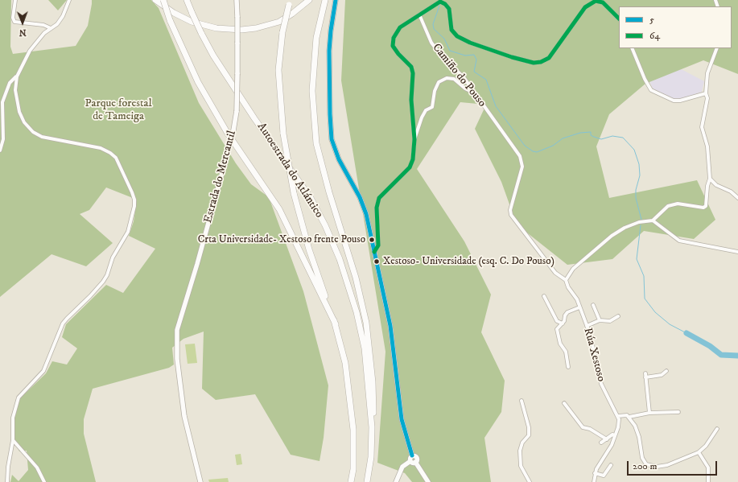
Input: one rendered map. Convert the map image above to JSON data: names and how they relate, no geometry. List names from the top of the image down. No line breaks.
{"streets":{"highway":["Autoestrada do Atlántico"],"street":["Camiño do Pouso","Estrada do Mercantil","Rúa Xestoso"]},"crossings":[["Camiño do Pouso","Rúa Xestoso"]],"parks":["Parque forestal de Tameiga"],"places":["Crta Universidade- Xestoso frente Pouso","Xestoso- Universidade (esq. C. Do Pouso)"],"lines":["transit line 5","transit line 64"],"legend":["5","64"],"scale_bar":"200 m","north":"bottom"}
